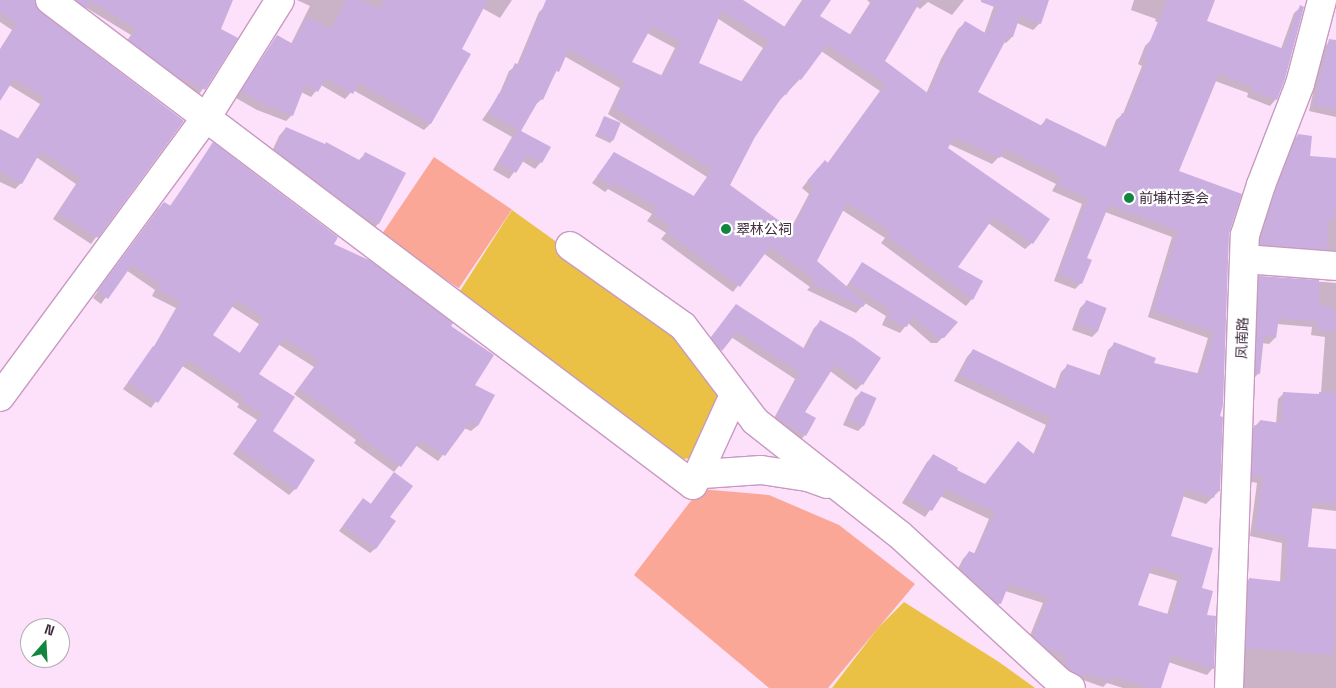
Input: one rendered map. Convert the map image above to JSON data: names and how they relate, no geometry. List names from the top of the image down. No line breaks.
{"streets":{"street":["凤南路"]},"places":["前埔村委会","翠林公祠"],"north":"top"}
